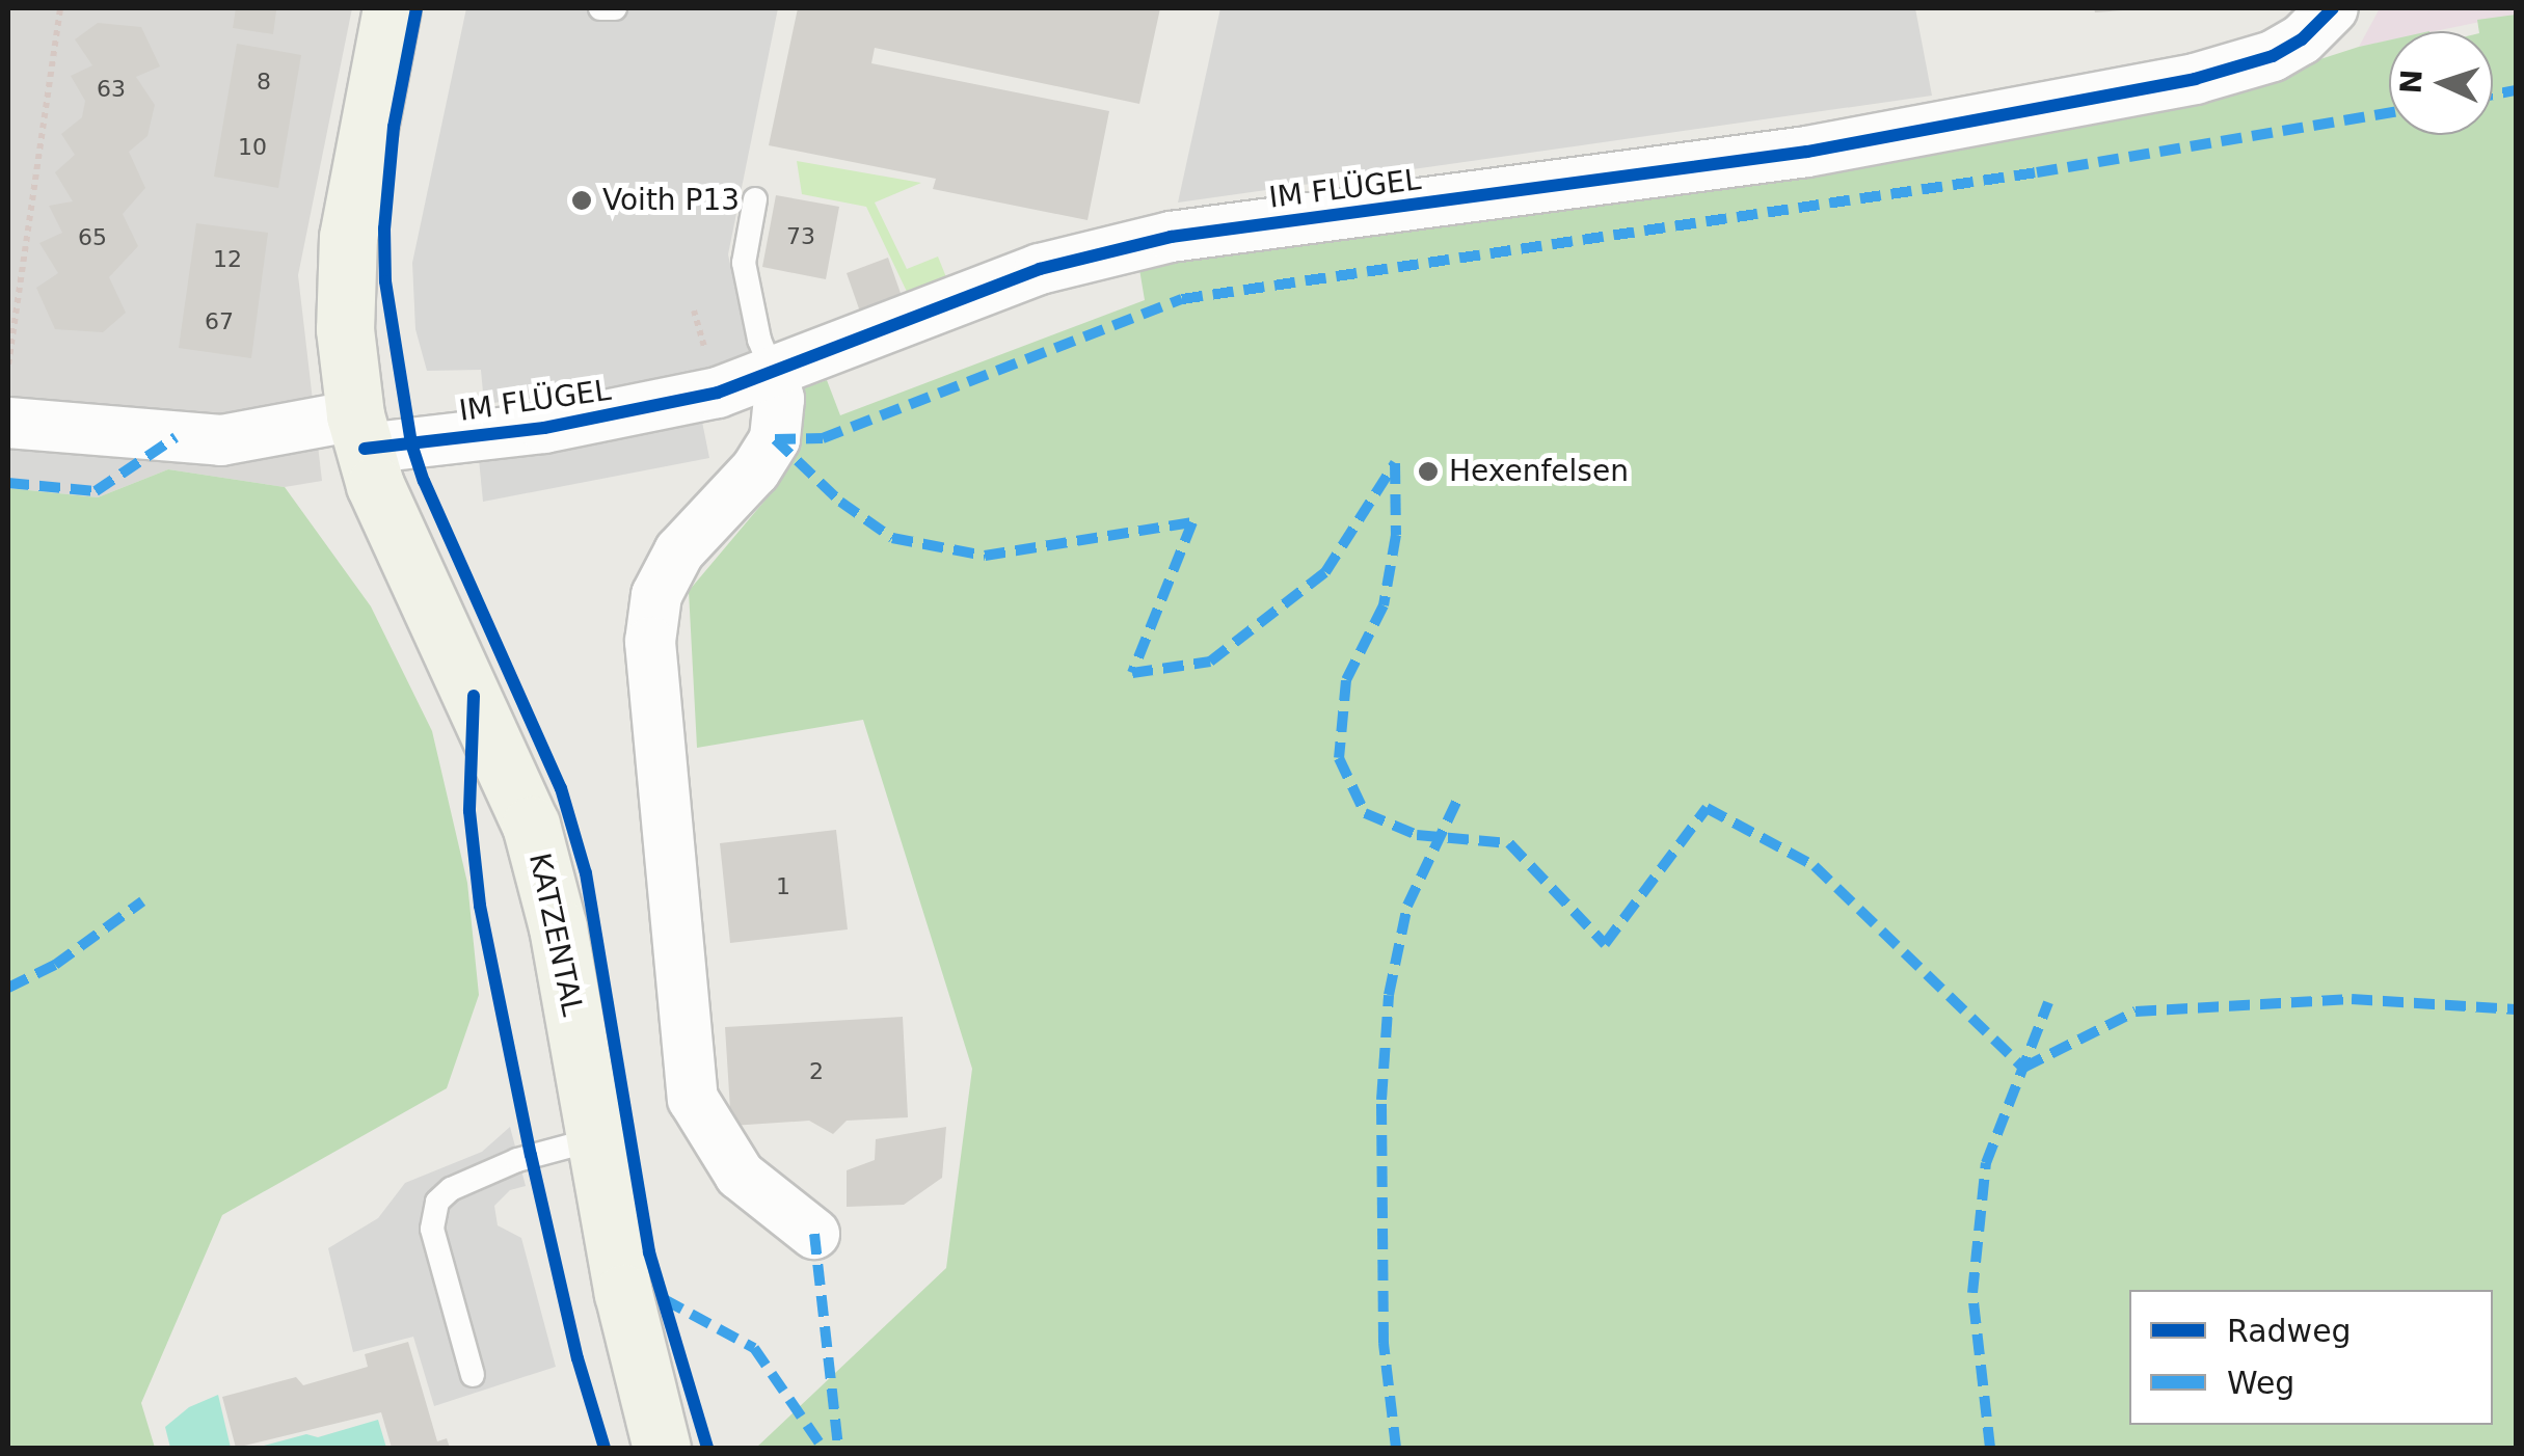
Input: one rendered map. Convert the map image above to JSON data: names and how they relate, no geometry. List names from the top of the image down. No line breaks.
{"streets":{"street":["IM FLÜGEL","KATZENTAL"]},"crossings":[["IM FLÜGEL","KATZENTAL"]],"places":["Voith P13","Hexenfelsen"],"house_numbers":["8","63","10","73","65","12","67","1","2"],"legend":["Radweg","Weg"],"north":"left"}
